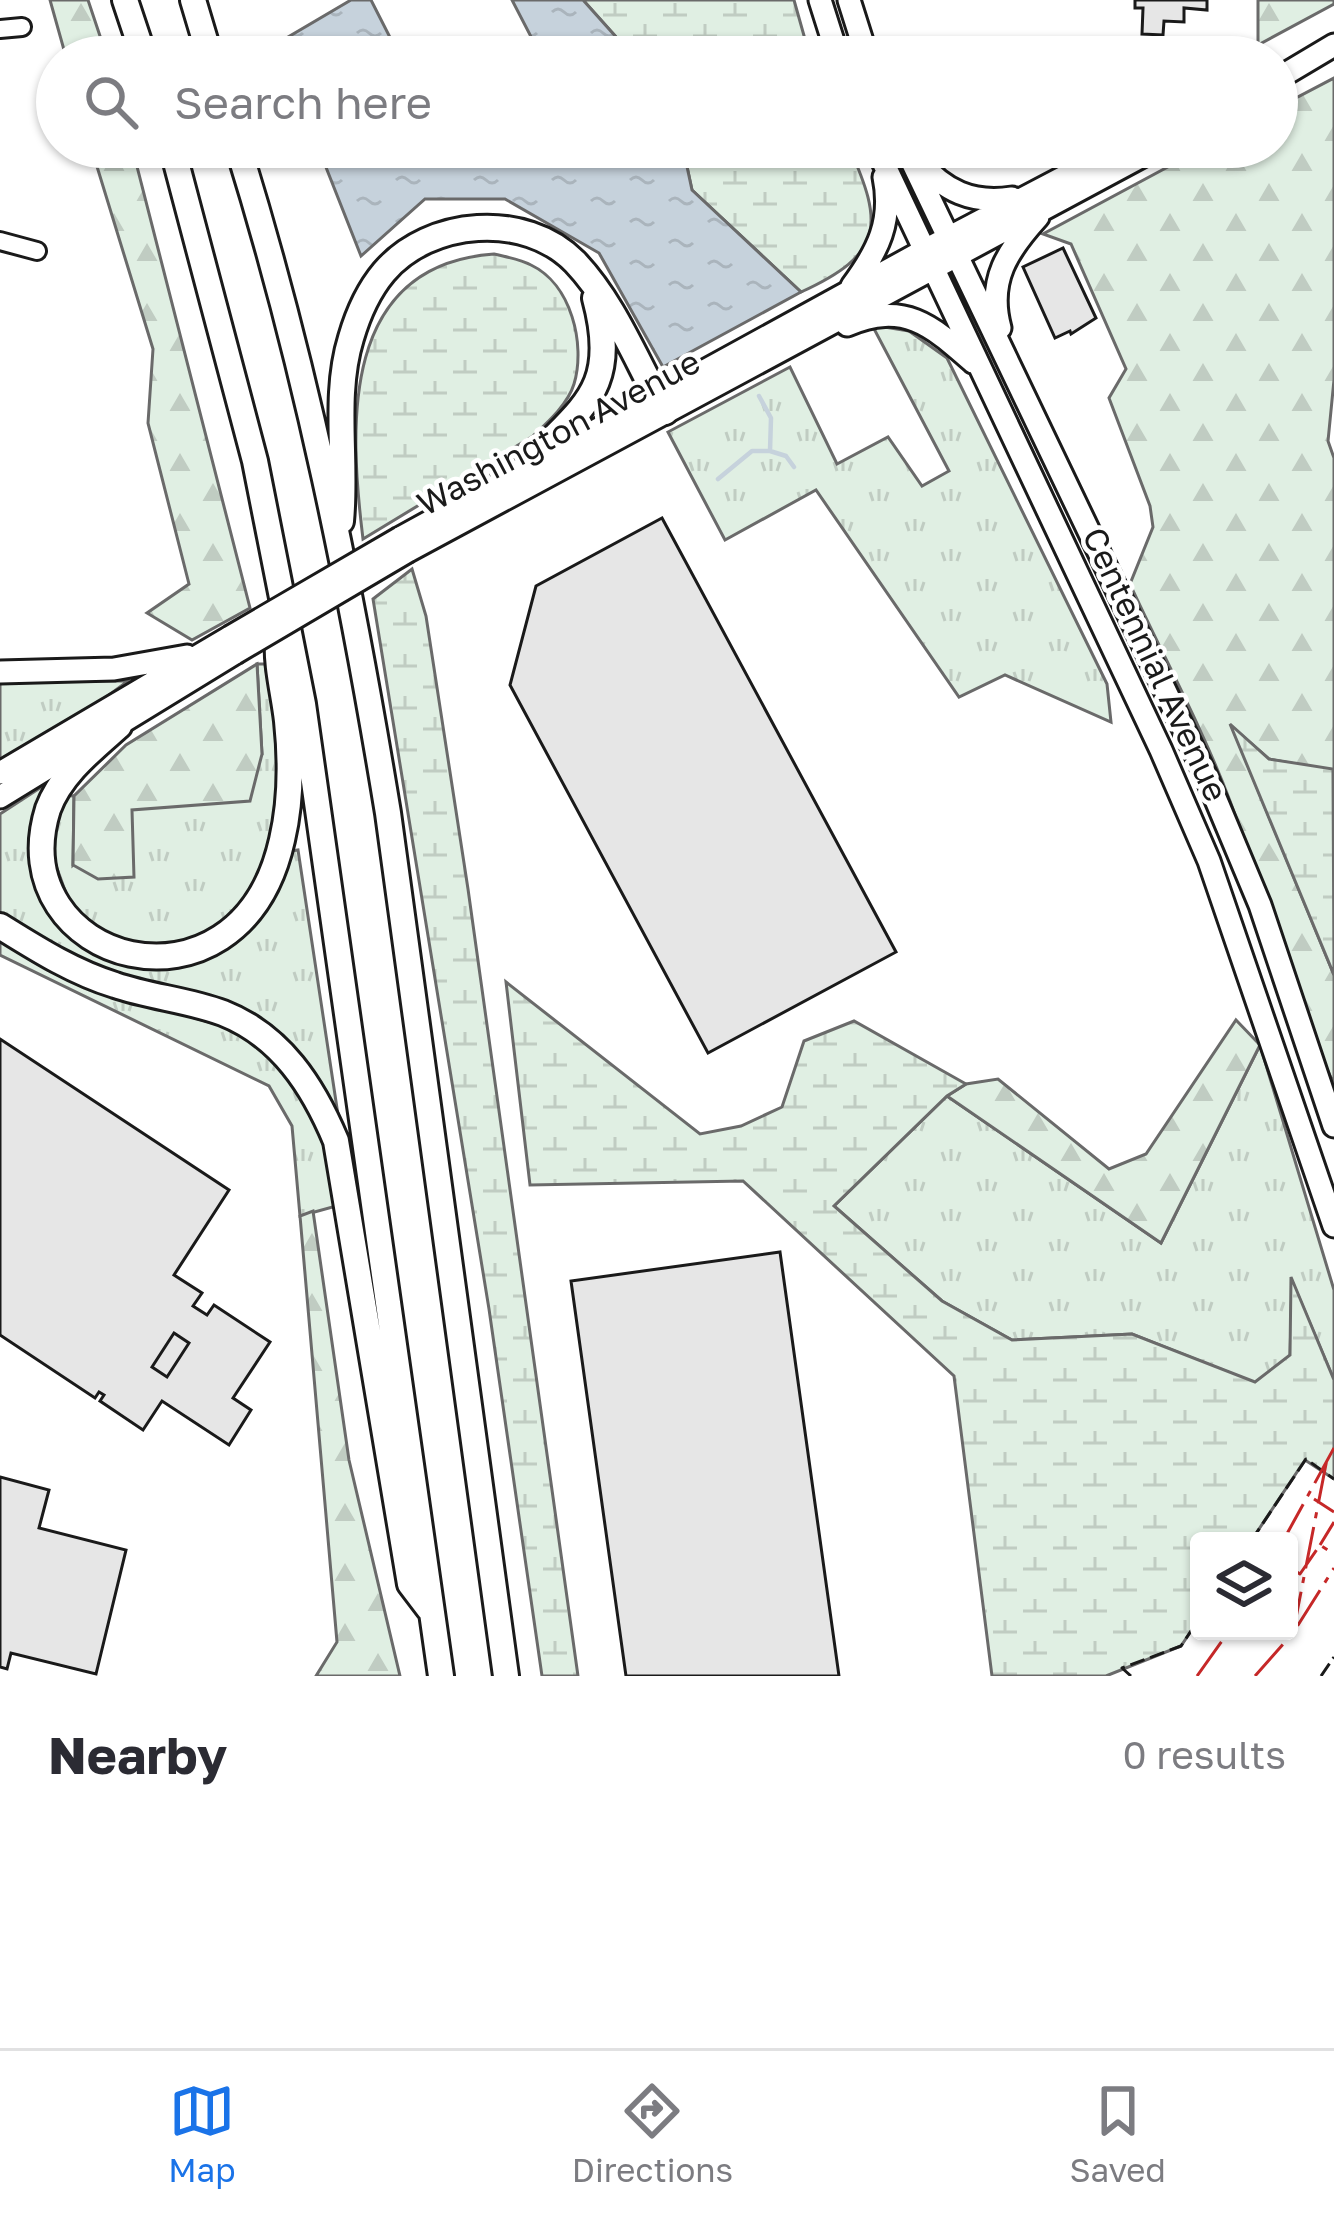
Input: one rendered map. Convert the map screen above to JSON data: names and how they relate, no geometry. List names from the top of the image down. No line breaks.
{"streets":{"main road":["Washington Avenue","Centennial Avenue"]},"crossings":[["Washington Avenue","Centennial Avenue"]],"page":{"search":"Search here","heading":["Nearby","0 results"],"nav":["Map","Directions","Saved"]}}
